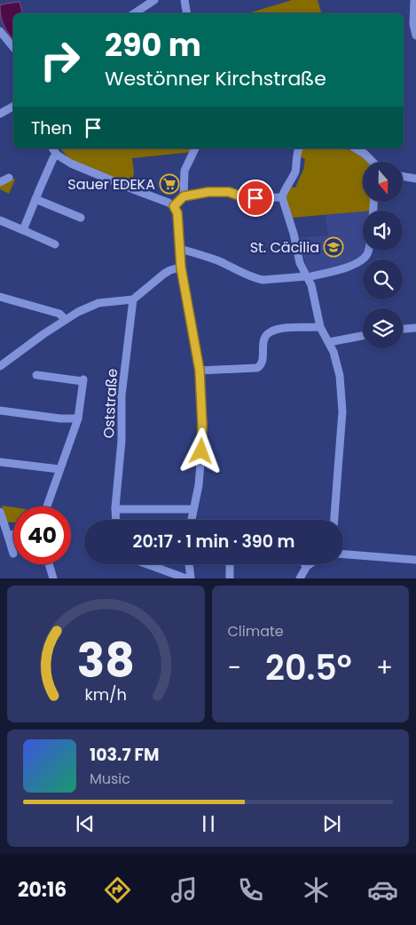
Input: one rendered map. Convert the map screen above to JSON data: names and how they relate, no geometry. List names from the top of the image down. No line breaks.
{"streets":{"street":["Oststraße"]},"places":{"supermarket":["Sauer EDEKA"],"school or university":["St. Cäcilia"]},"north":"bottom","page":{"turn":["290 m","Westönner Kirchstraße"],"then":"Then","limit":"40","trip":"20:17 · 1 min · 390 m","tile":"Climate","heat":["−","20.5°","+"],"song":["103.7 FM","Music"],"tabs":"20:16","gauge":["38","km/h"]}}
